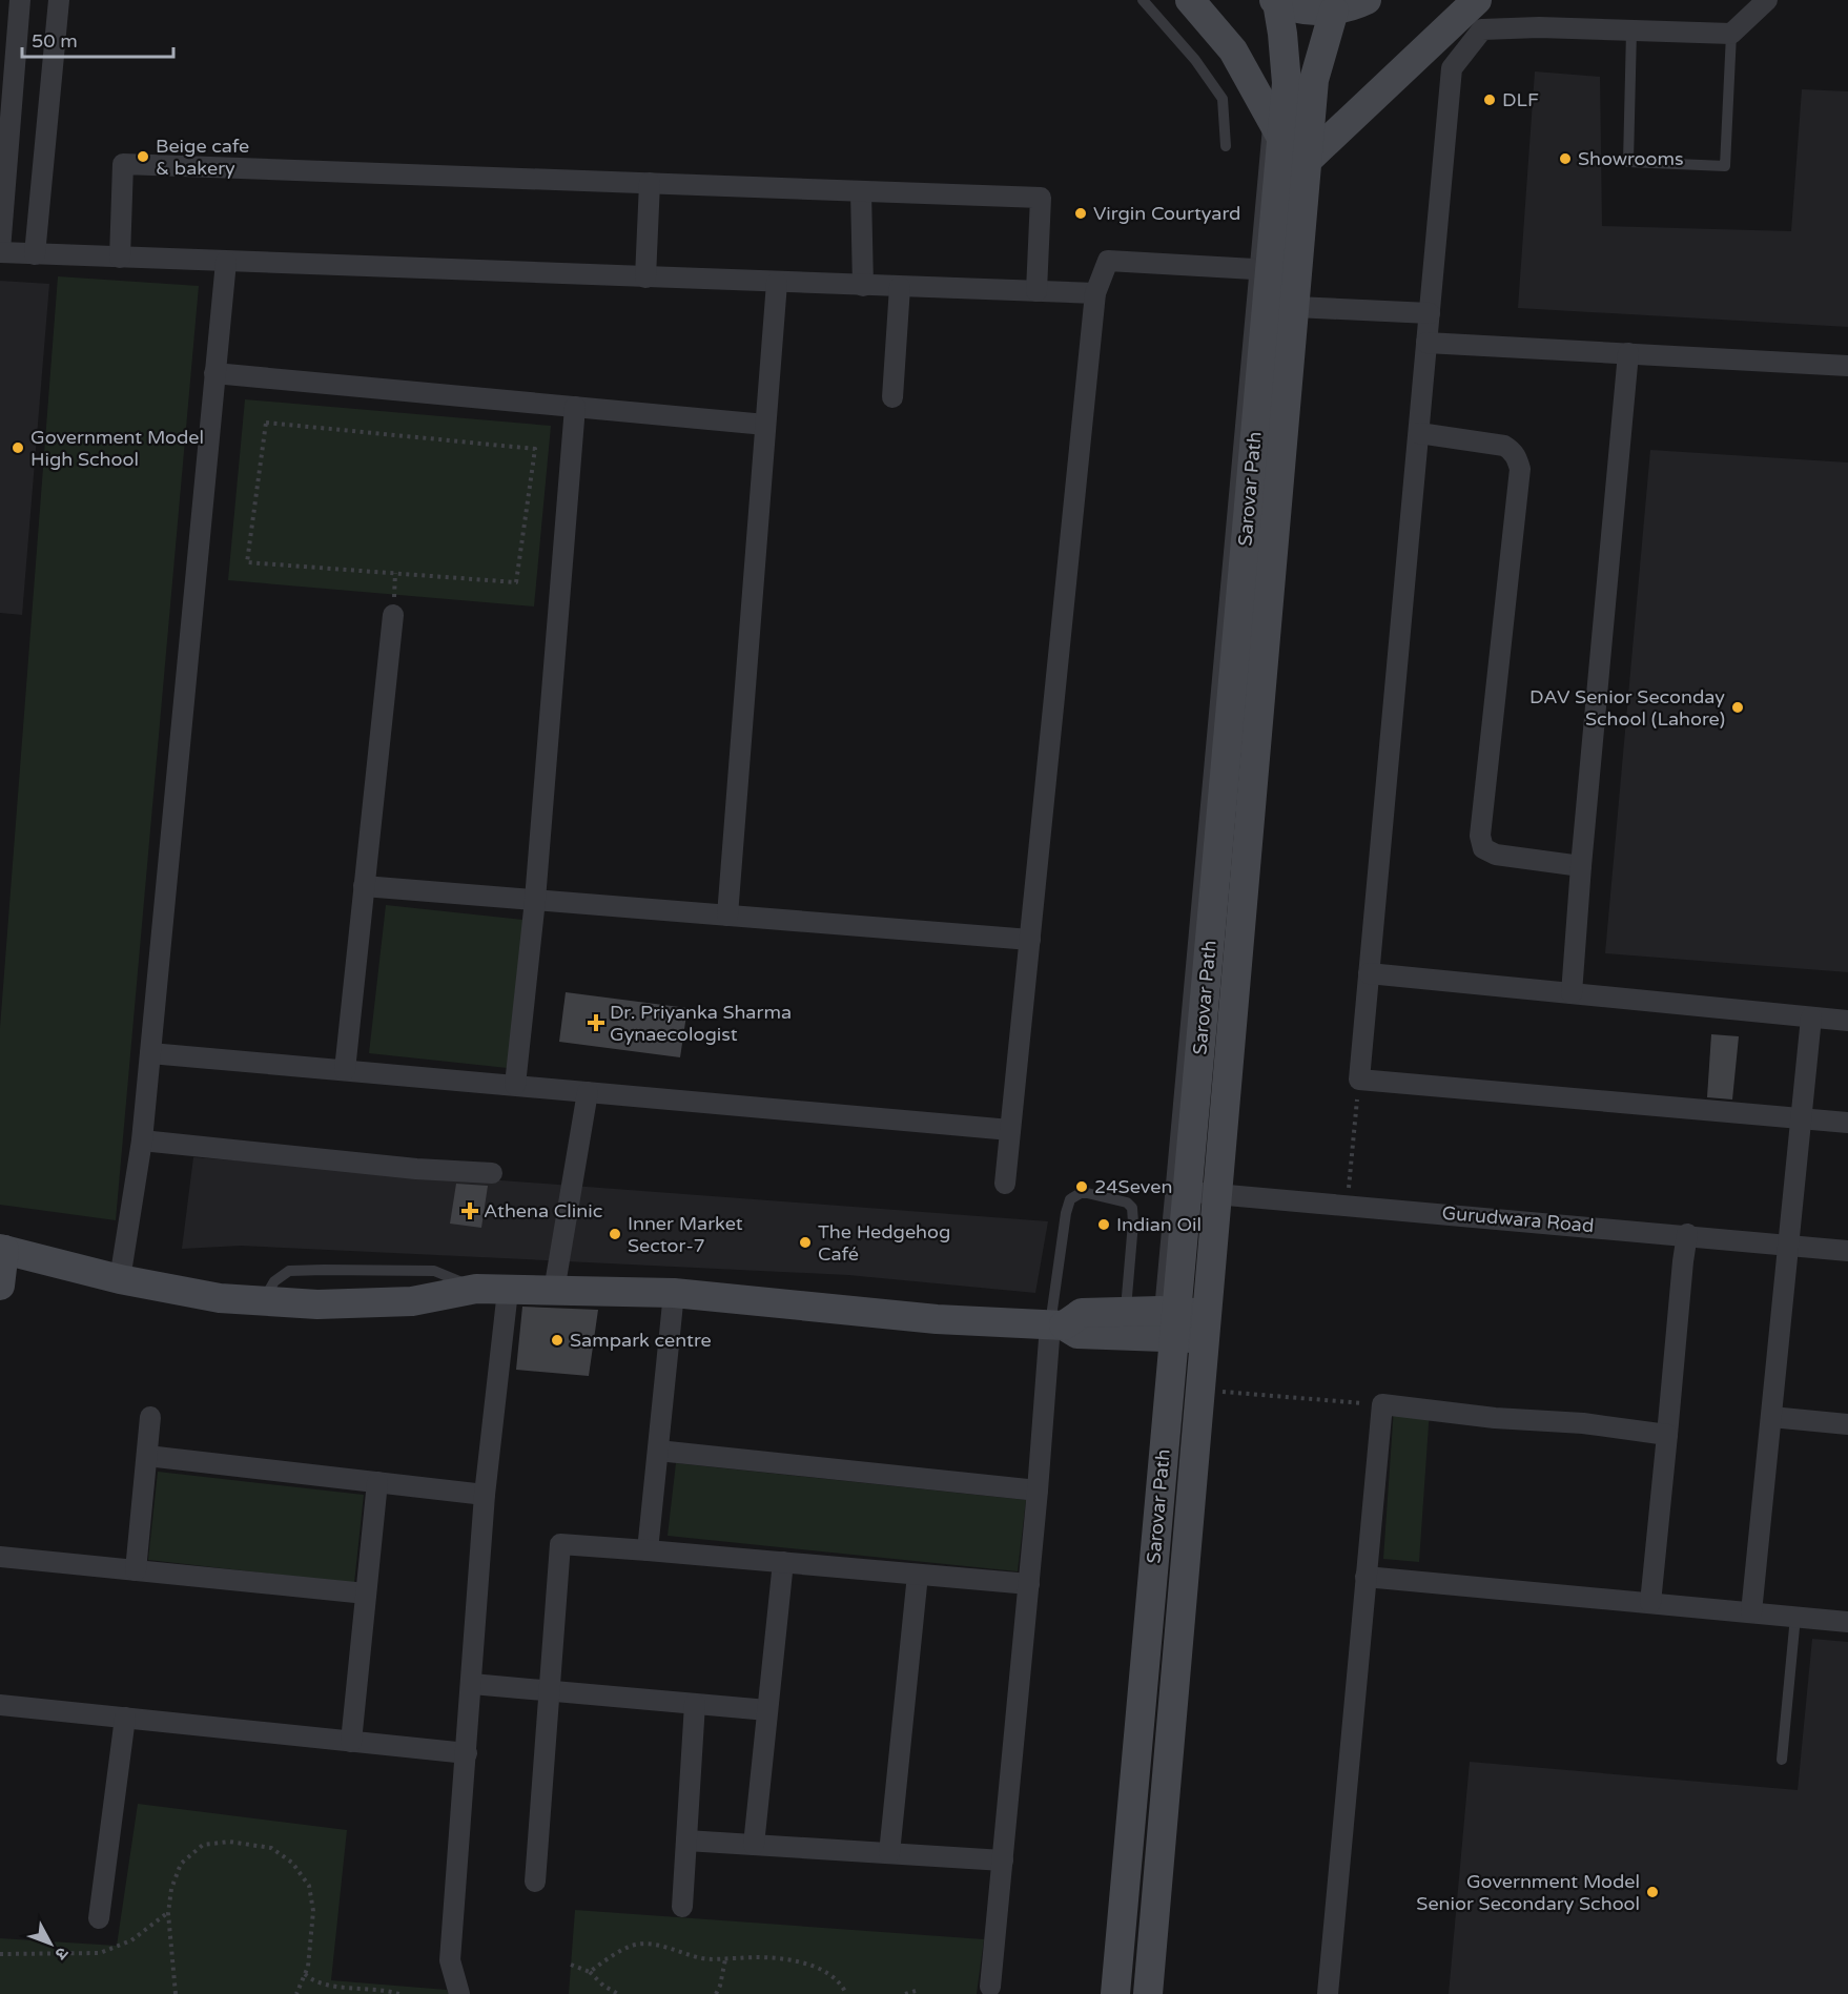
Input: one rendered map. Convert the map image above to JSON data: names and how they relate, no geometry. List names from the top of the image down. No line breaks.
{"streets":{"main road":["Sarovar Path"],"street":["Gurudwara Road"]},"crossings":[["Sarovar Path","Gurudwara Road"]],"places":{"other":["DLF","Beige cafe & bakery","Showrooms","Virgin Courtyard","Government Model High School","DAV Senior Seconday School (Lahore)","24Seven","Indian Oil","Inner Market Sector-7","The Hedgehog Café","Sampark centre","Government Model Senior Secondary School"],"health":["Dr. Priyanka Sharma Gynaecologist","Athena Clinic"]},"scale_bar":"50 m","north":"bottom right"}
